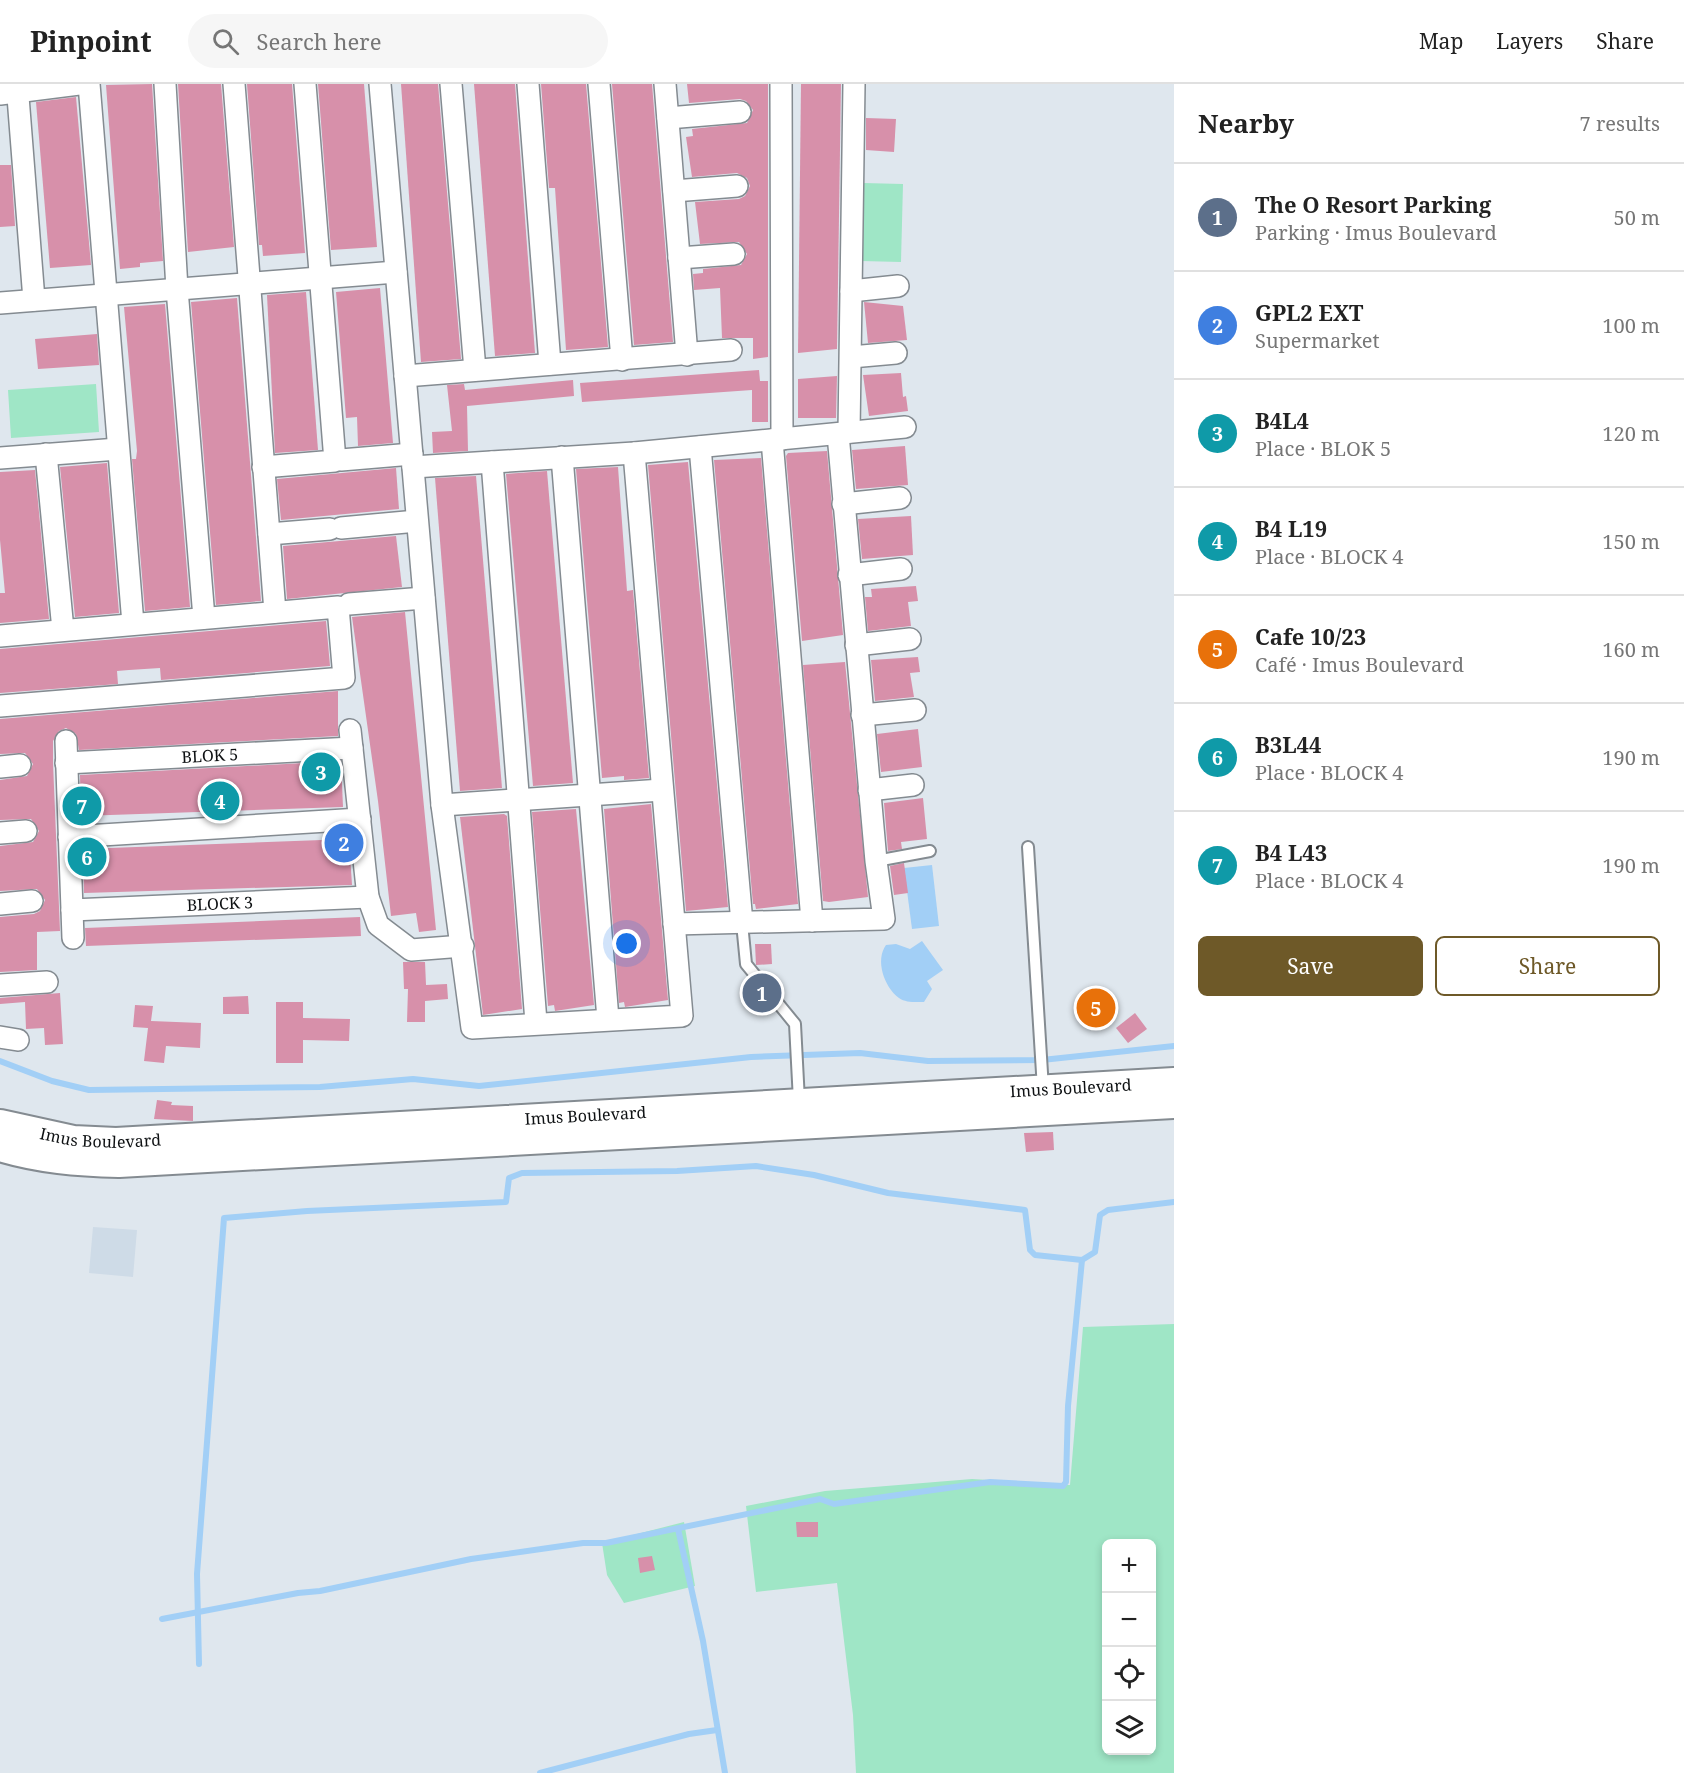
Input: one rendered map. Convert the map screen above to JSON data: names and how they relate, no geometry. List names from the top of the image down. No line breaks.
{"streets":{"main road":["Imus Boulevard"],"street":["BLOK 5","BLOCK 3"]},"page":{"header":"Pinpoint","search":"Search here","nav":["Map","Layers","Share"],"heading":["Nearby","7 results"],"list":[{"mark":"1","name":"The O Resort Parking","note":"Parking · Imus Boulevard","value":"50 m"},{"mark":"2","name":"GPL2 EXT","note":"Supermarket","value":"100 m"},{"mark":"3","name":"B4L4","note":"Place · BLOK 5","value":"120 m"},{"mark":"4","name":"B4 L19","note":"Place · BLOCK 4","value":"150 m"},{"mark":"5","name":"Cafe 10/23","note":"Café · Imus Boulevard","value":"160 m"},{"mark":"6","name":"B3L44","note":"Place · BLOCK 4","value":"190 m"},{"mark":"7","name":"B4 L43","note":"Place · BLOCK 4","value":"190 m"}],"pins":["3","4","7","2","6","1","5"],"buttons":["Save","Share"],"map_buttons":["+","−"]}}
